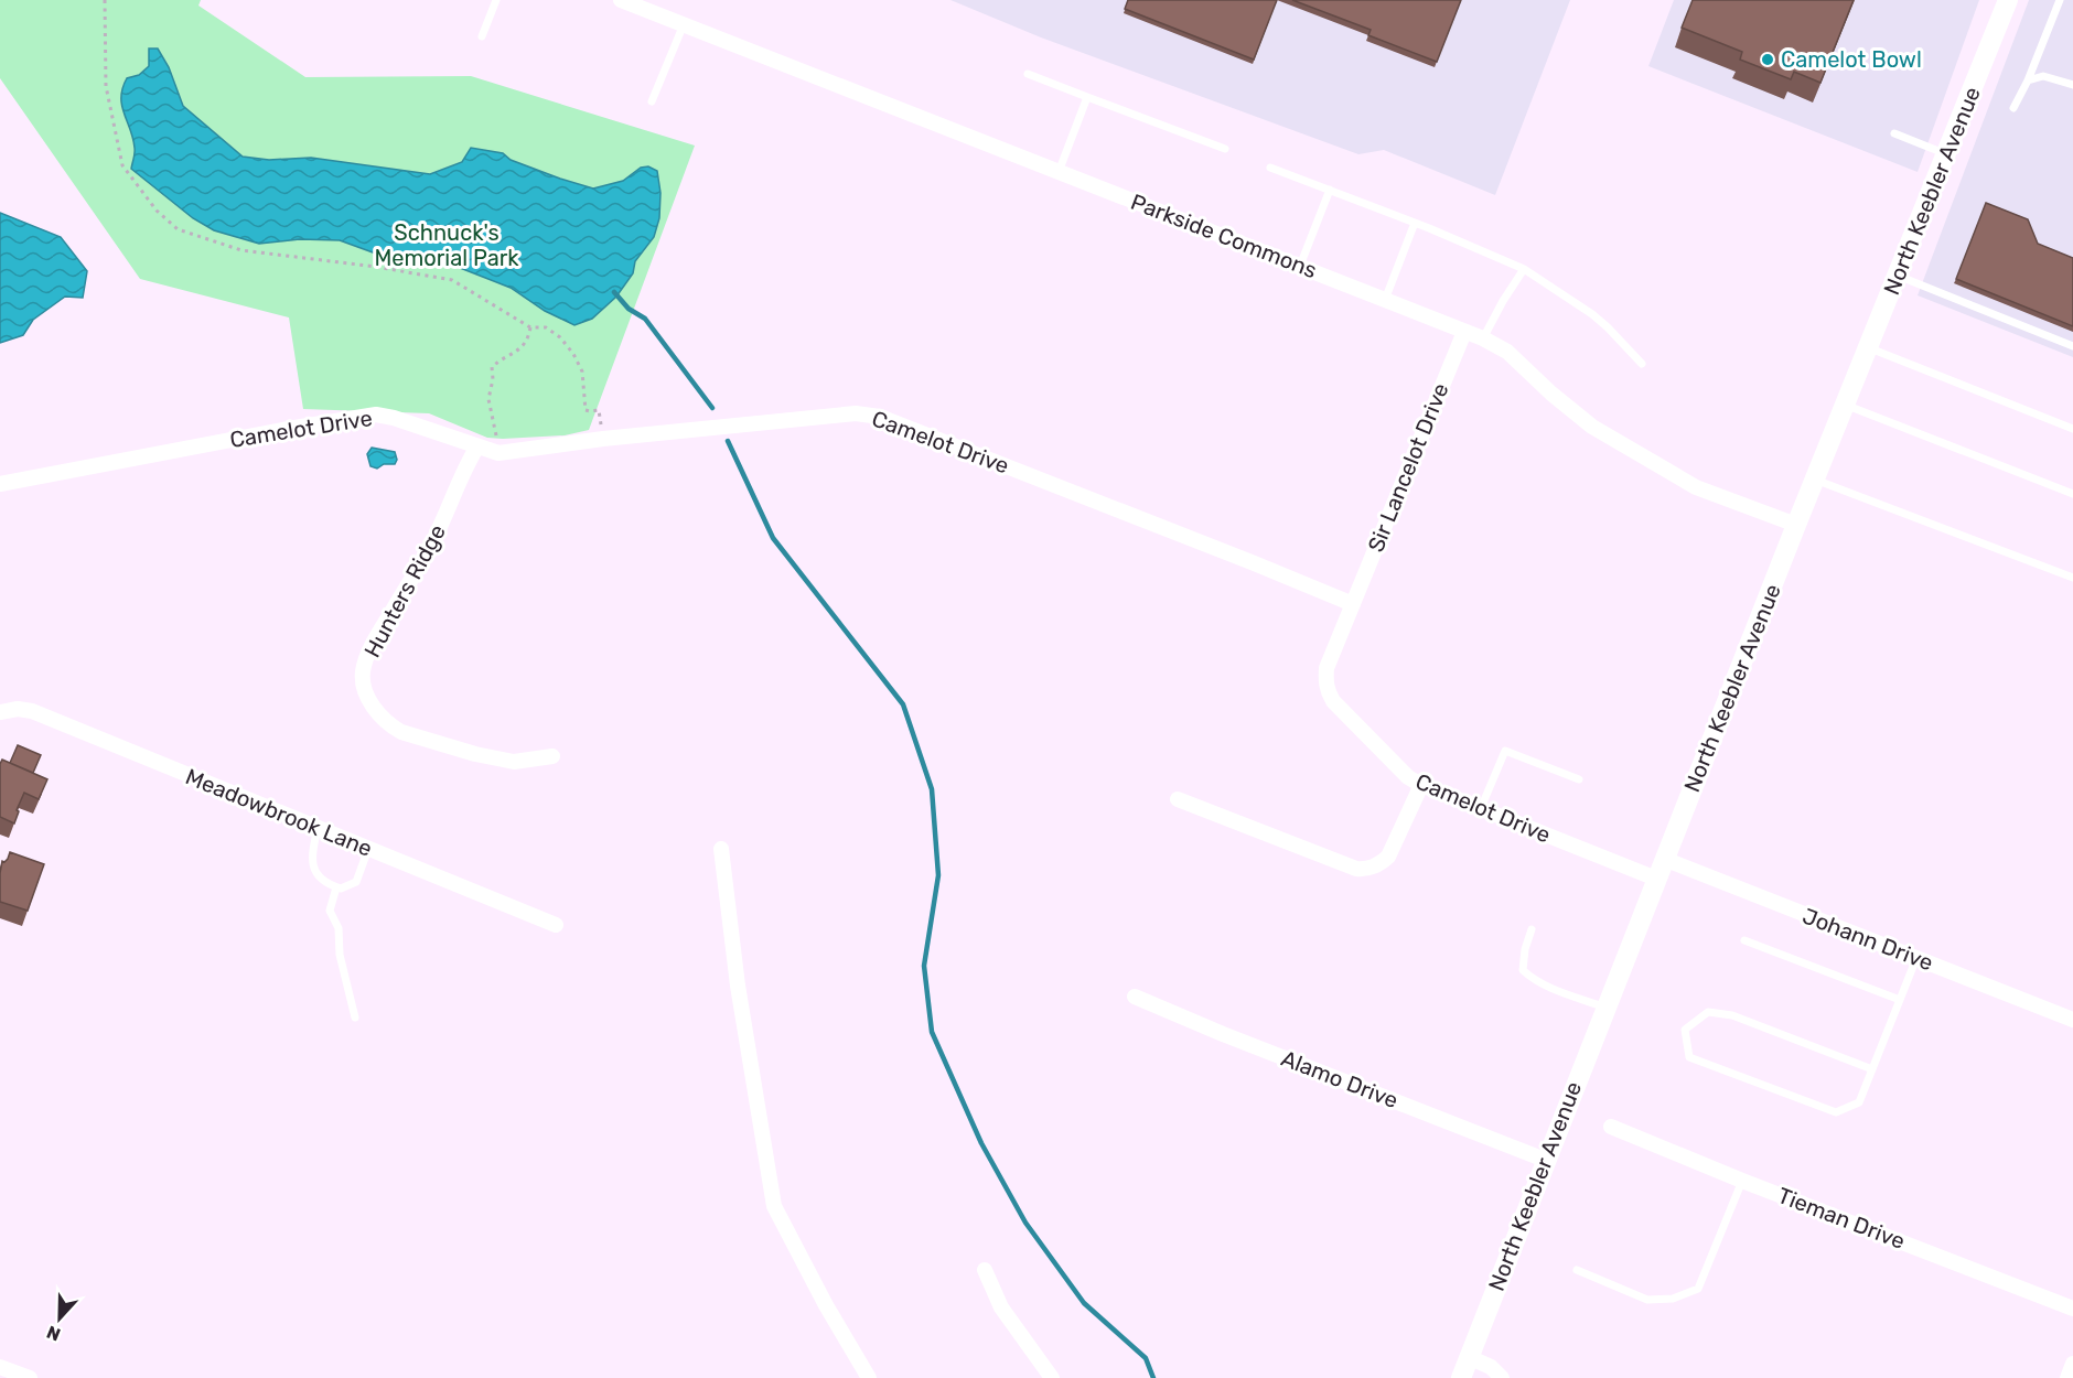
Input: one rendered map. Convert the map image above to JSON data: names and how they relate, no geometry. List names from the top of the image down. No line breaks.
{"streets":{"street":["North Keebler Avenue","Parkside Commons","Camelot Drive","Sir Lancelot Drive","Hunters Ridge","Meadowbrook Lane","Johann Drive","Alamo Drive","Tieman Drive"]},"crossings":[["North Keebler Avenue","Parkside Commons"],["North Keebler Avenue","Camelot Drive"],["North Keebler Avenue","Johann Drive"],["North Keebler Avenue","Alamo Drive"],["Parkside Commons","Sir Lancelot Drive"],["Camelot Drive","Sir Lancelot Drive"],["Camelot Drive","Hunters Ridge"]],"parks":["Schnuck's Memorial Park"],"places":["Camelot Bowl"],"north":"bottom"}
